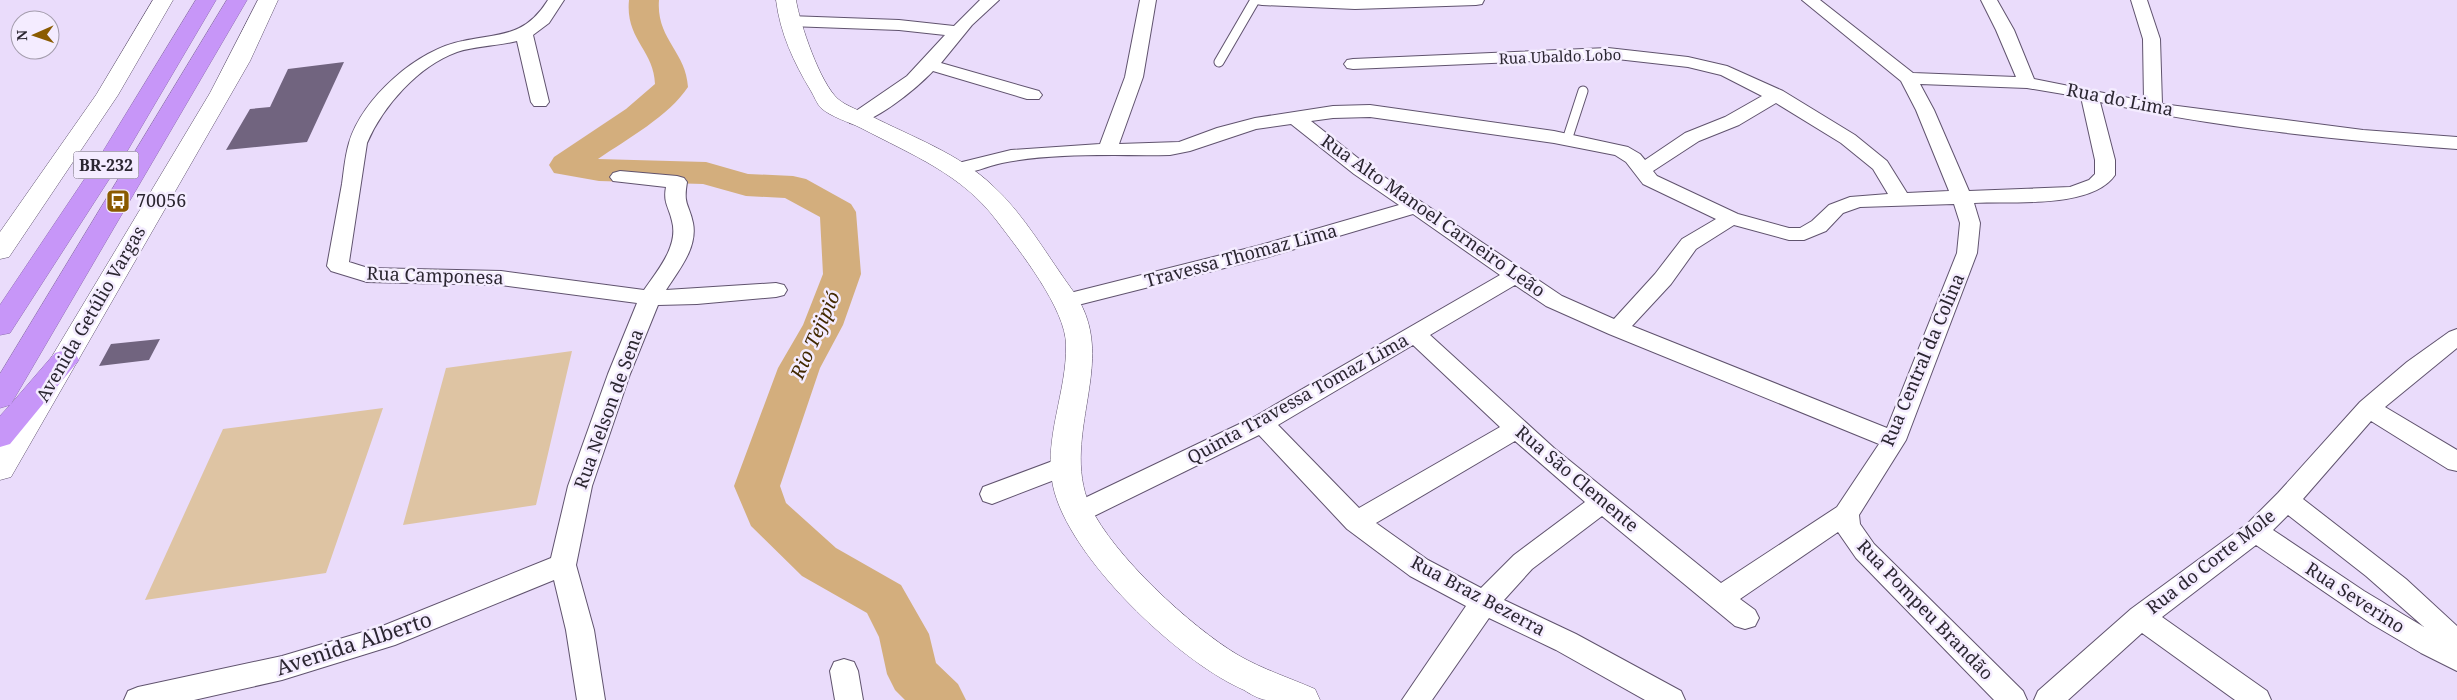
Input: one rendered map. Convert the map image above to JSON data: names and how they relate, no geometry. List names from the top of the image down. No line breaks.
{"streets":{"highway":["BR-232"],"street":["Rua Ubaldo Lobo","Rua do Lima","Rua Alto Manoel Carneiro Leão","Travessa Thomaz Lima","Rua Camponesa","Avenida Getúlio Vargas","Rua Central da Colina","Quinta Travessa Tomaz Lima","Rua Nelson de Sena","Rua São Clemente","Rua do Corte Mole","Rua Braz Bezerra","Rua Severino","Rua Pompeu Brandão","Avenida Alberto"]},"crossings":[["Rua do Lima","Rua Central da Colina"],["Rua Alto Manoel Carneiro Leão","Travessa Thomaz Lima"],["Rua Alto Manoel Carneiro Leão","Rua Central da Colina"],["Rua Alto Manoel Carneiro Leão","Quinta Travessa Tomaz Lima"],["Rua Camponesa","Rua Nelson de Sena"],["Rua Central da Colina","Rua São Clemente"],["Rua Central da Colina","Rua Pompeu Brandão"],["Quinta Travessa Tomaz Lima","Rua São Clemente"],["Quinta Travessa Tomaz Lima","Rua Braz Bezerra"],["Rua Nelson de Sena","Avenida Alberto"],["Rua do Corte Mole","Rua Severino"]],"water":["Rio Tejipió"],"places":{"bus stop":["70056"]},"north":"left"}
